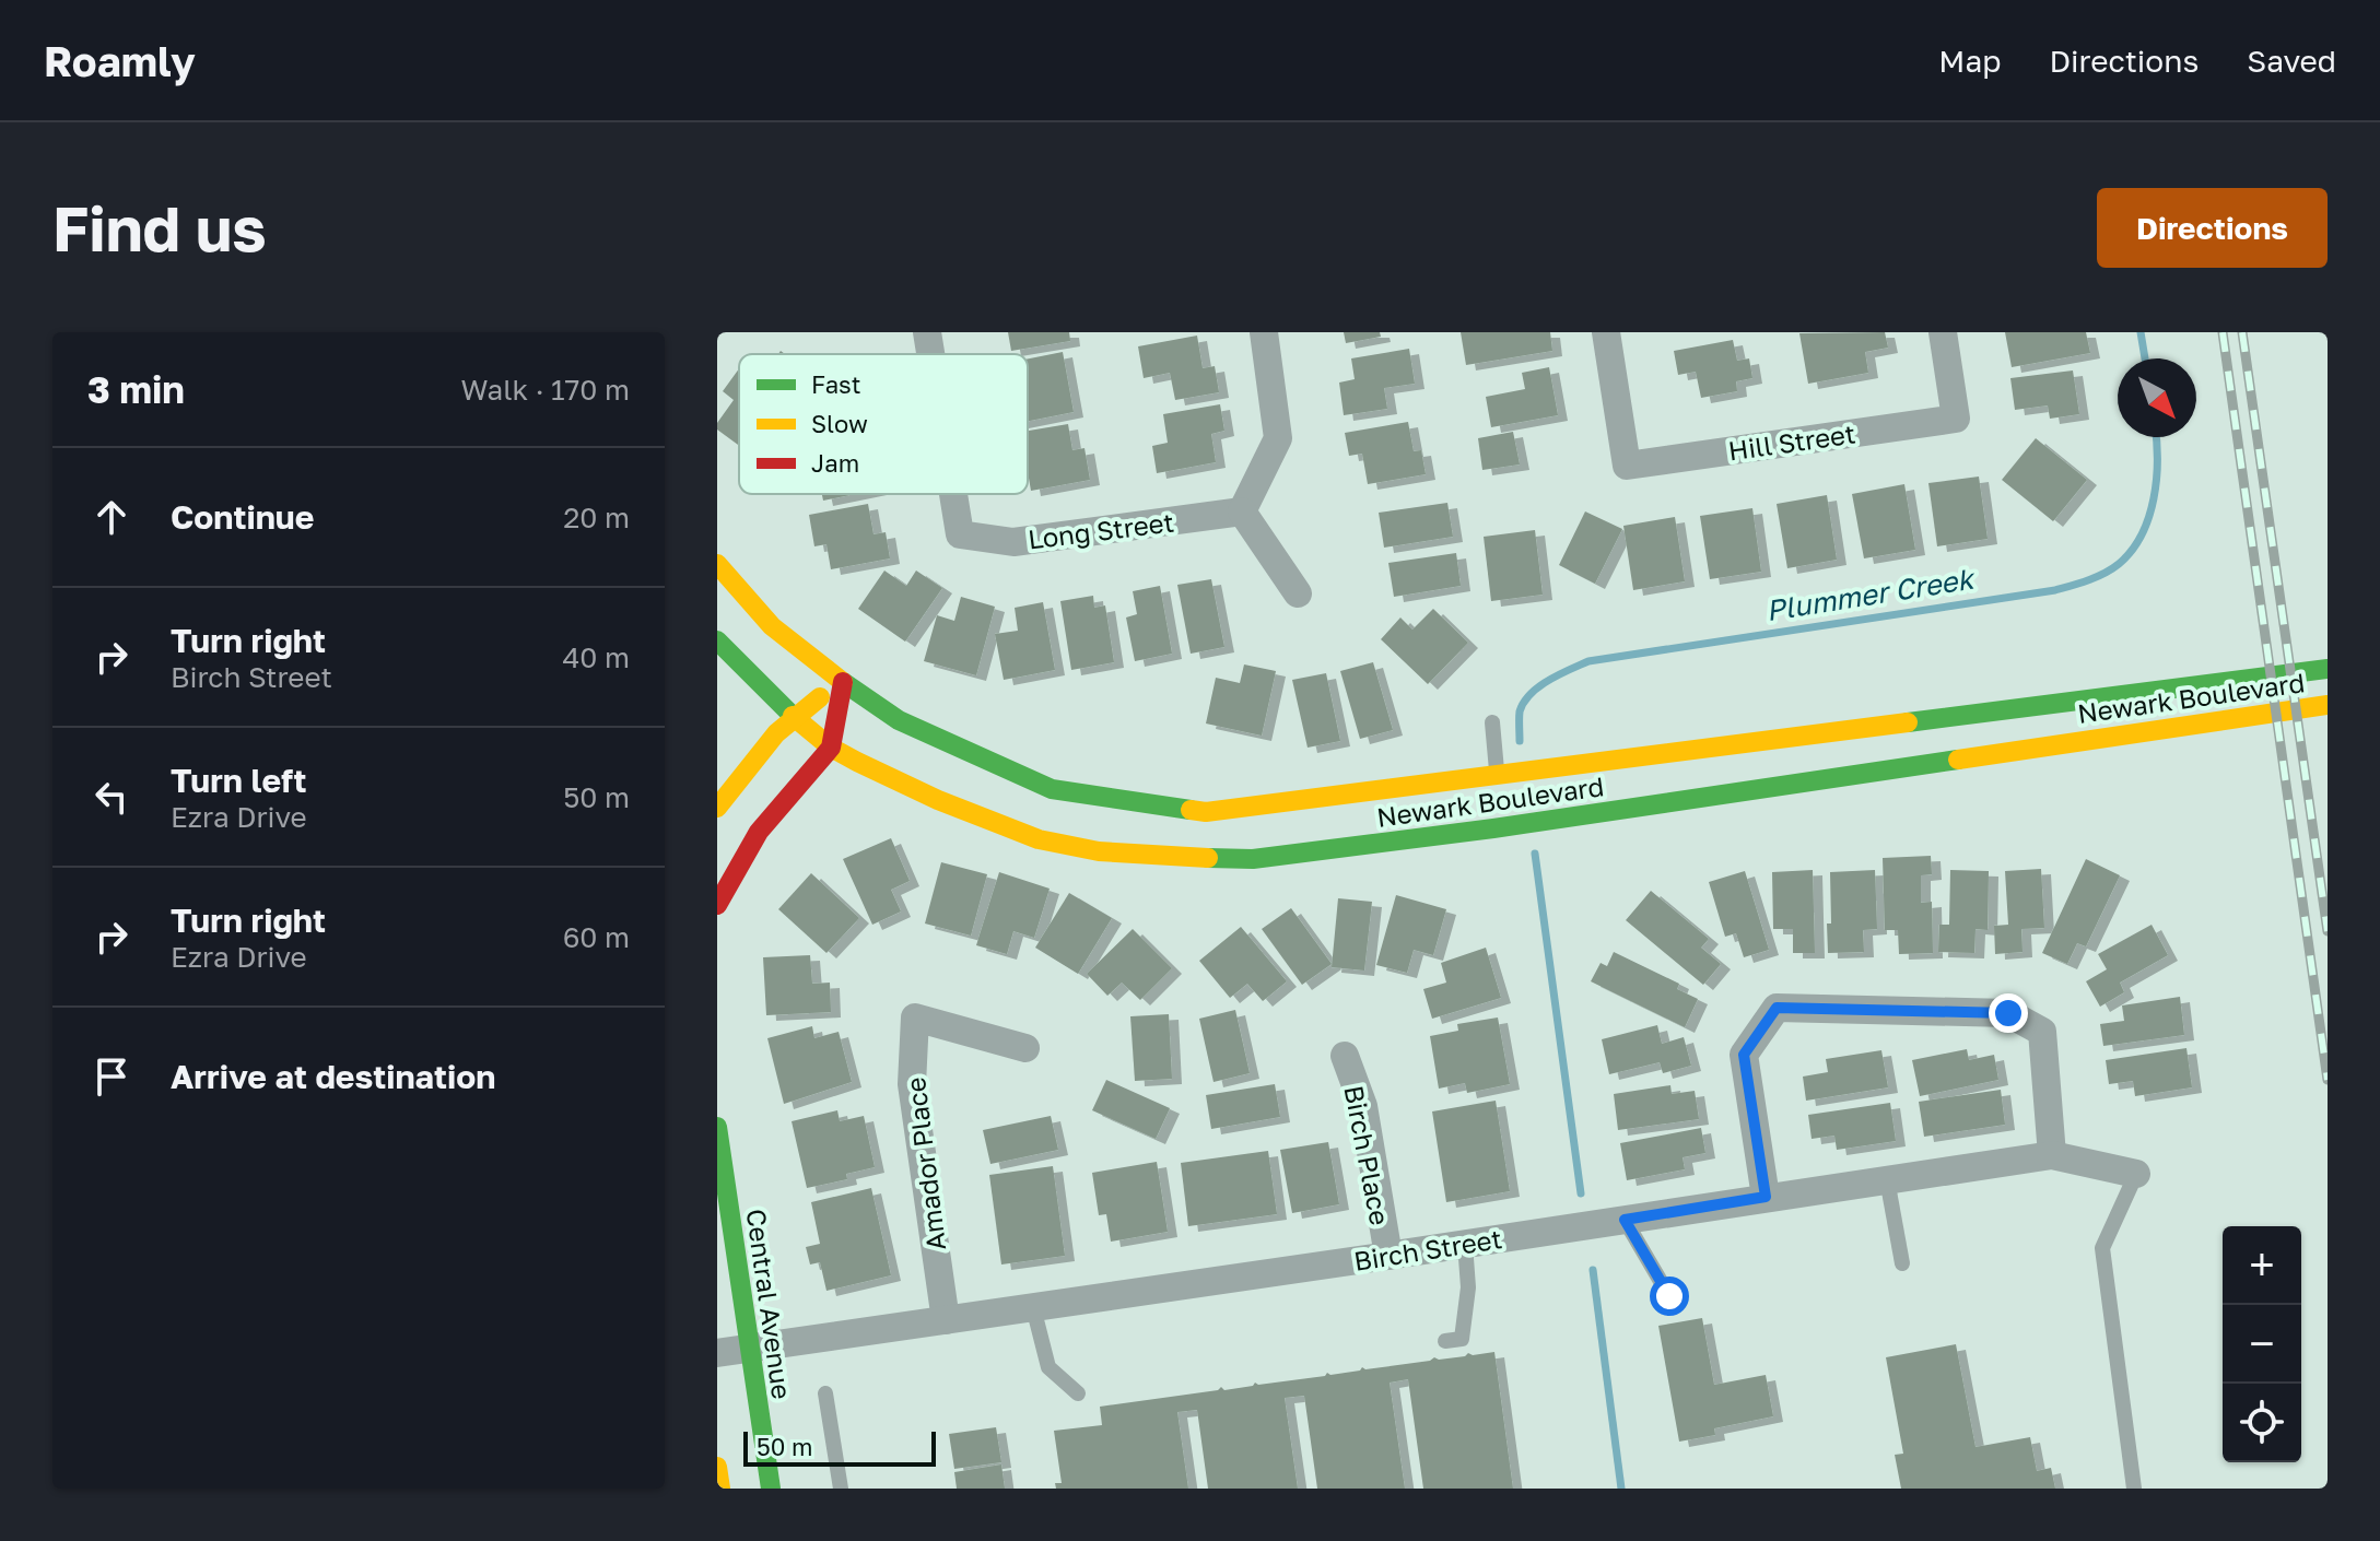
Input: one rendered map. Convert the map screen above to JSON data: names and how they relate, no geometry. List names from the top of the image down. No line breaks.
{"streets":{"main road":["Newark Boulevard","Central Avenue"],"street":["Hill Street","Long Street","Birch Place","Amador Place","Birch Street"]},"crossings":[["Birch Place","Birch Street"],["Amador Place","Birch Street"],["Birch Street","Central Avenue"]],"water":["Plummer Creek"],"legend":["Fast","Slow","Jam"],"scale_bar":"50 m","north":"bottom right","page":{"header":"Roamly","nav":["Map","Directions","Saved"],"buttons":"Directions","title":"Find us","heading":["3 min","Walk · 170 m"],"list":[["Continue","20 m"],["Turn right","Birch Street","40 m"],["Turn left","Ezra Drive","50 m"],["Turn right","Ezra Drive","60 m"],"Arrive at destination"],"map_buttons":["+","−"],"scale":"50 m"}}
